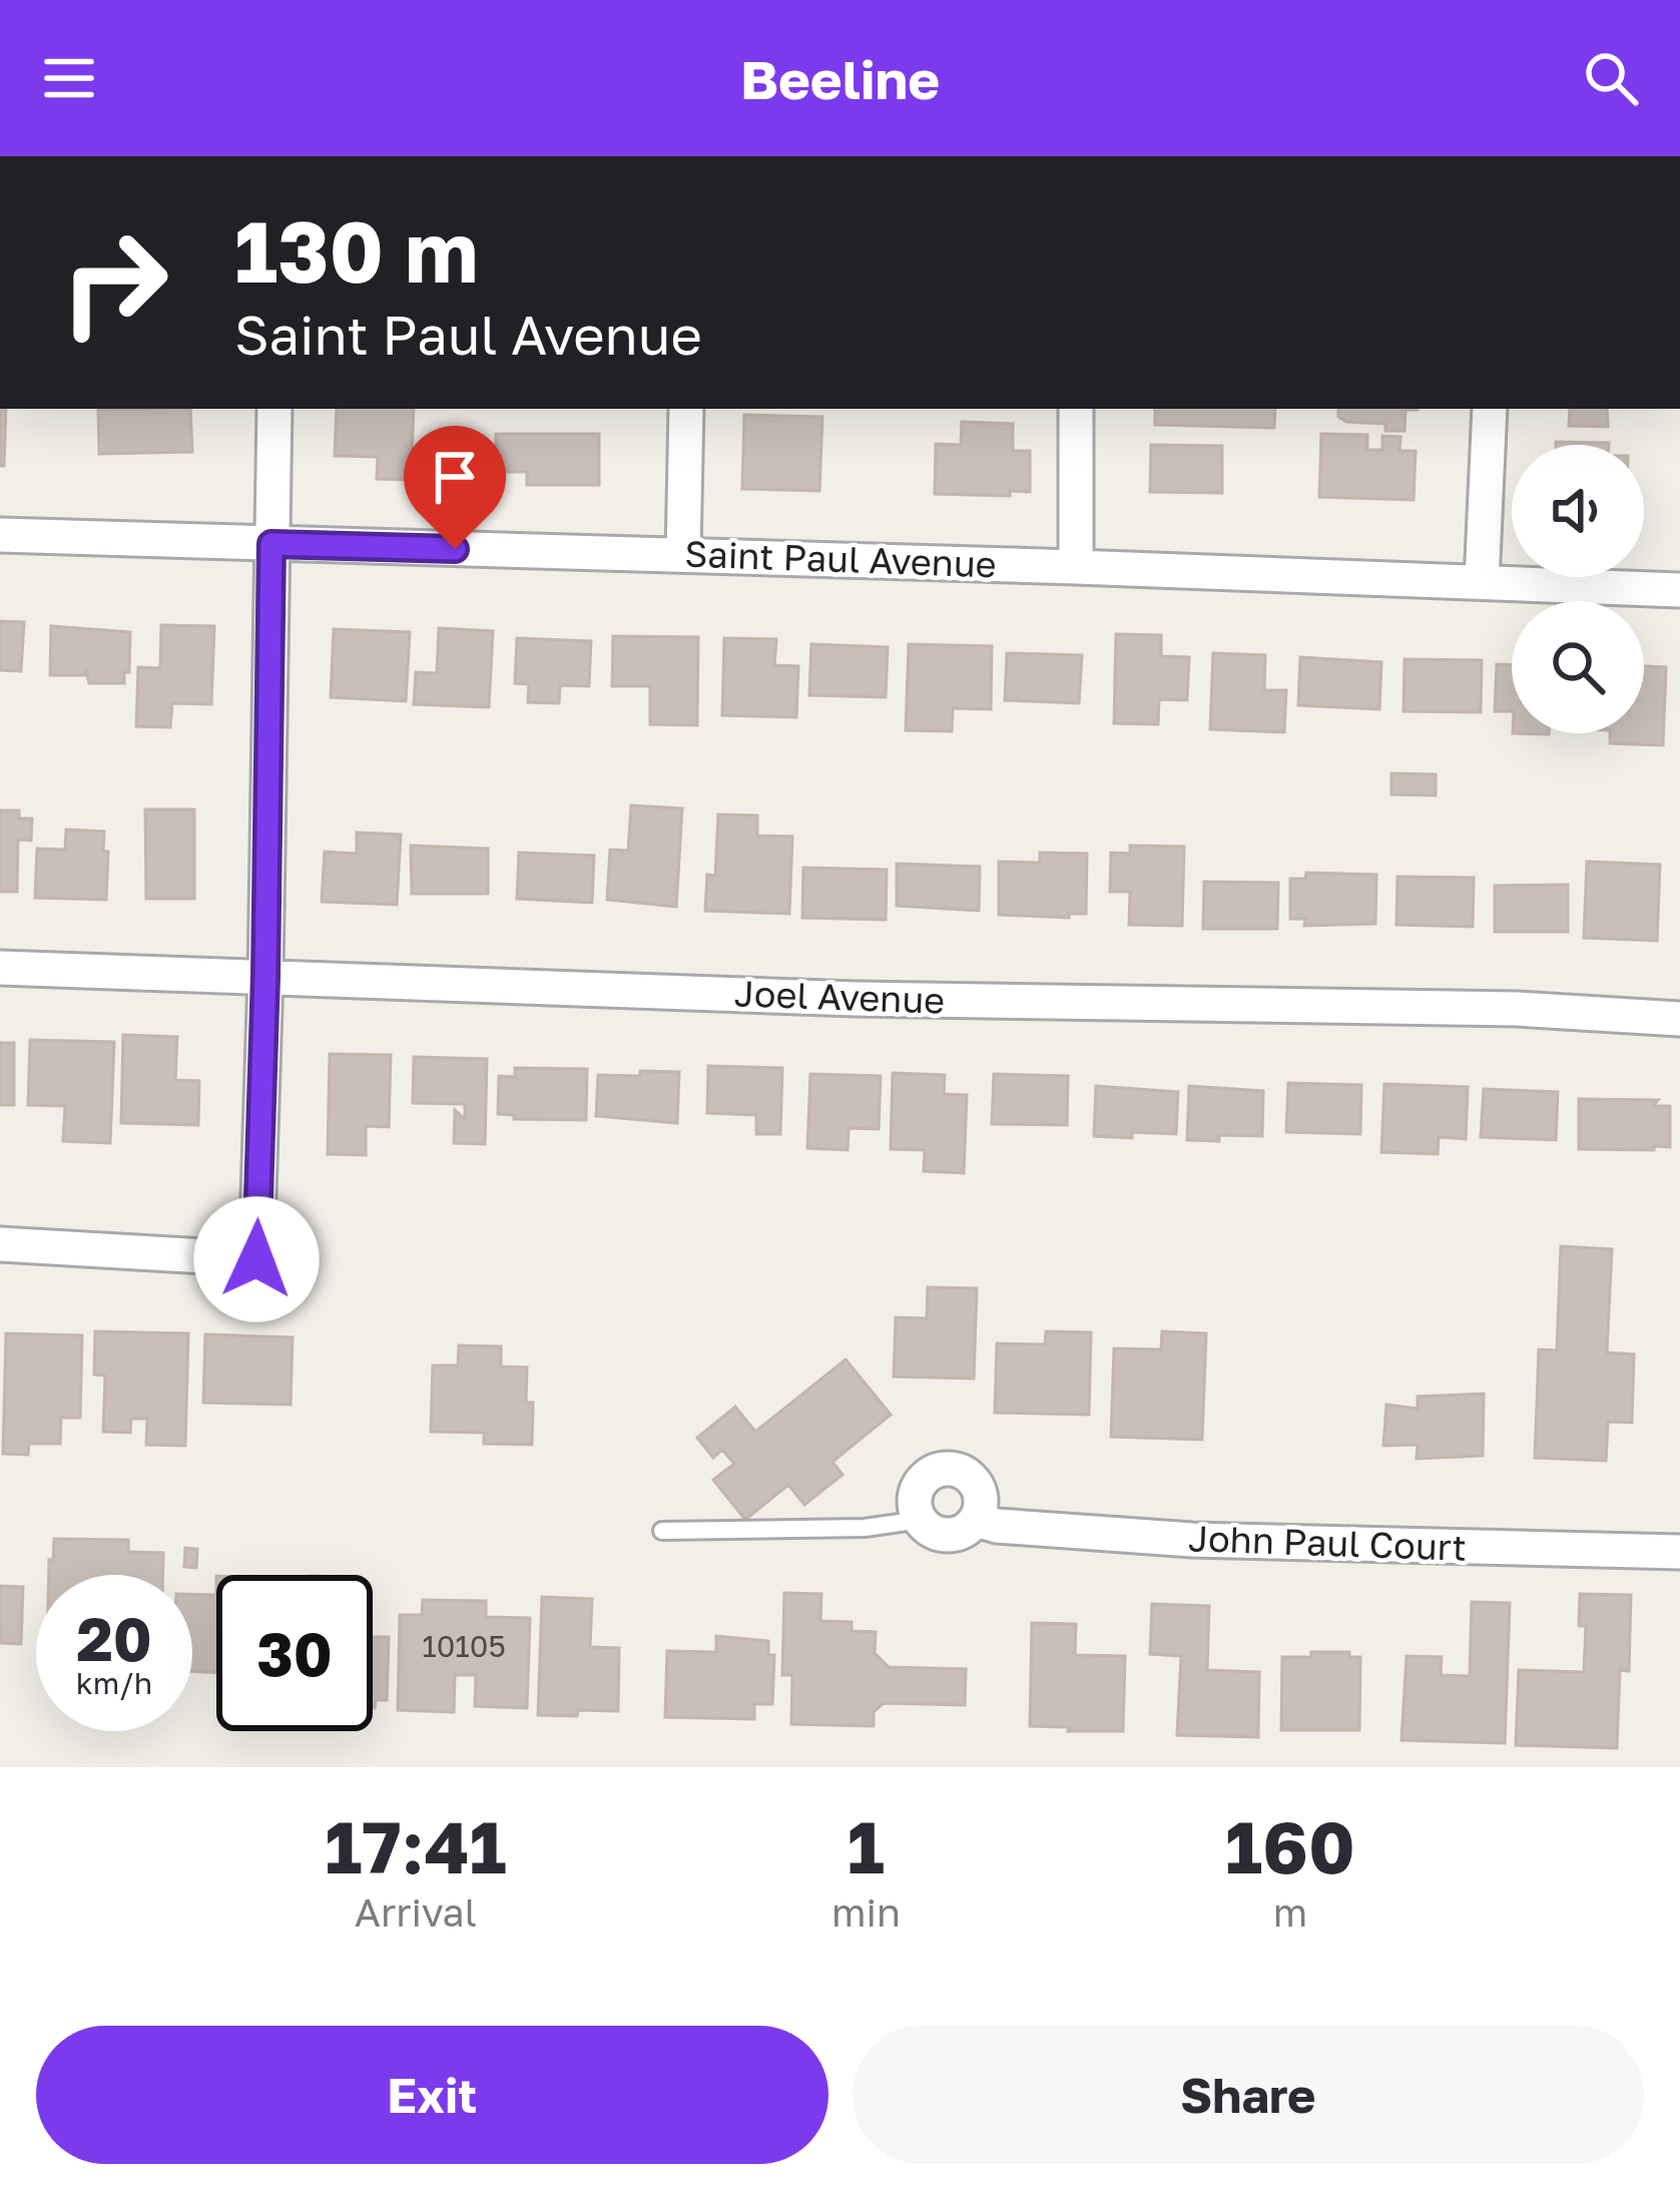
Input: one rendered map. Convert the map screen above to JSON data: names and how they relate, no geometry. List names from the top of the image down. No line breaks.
{"streets":{"street":["Saint Paul Avenue","Joel Avenue","John Paul Court"]},"house_numbers":["10105"],"page":{"header":"Beeline","turn":["130 m","Saint Paul Avenue"],"speed":"20 km/h","limit":"30","eta":["17:41","Arrival","1","min","160","m"],"buttons":["Exit","Share"]}}
